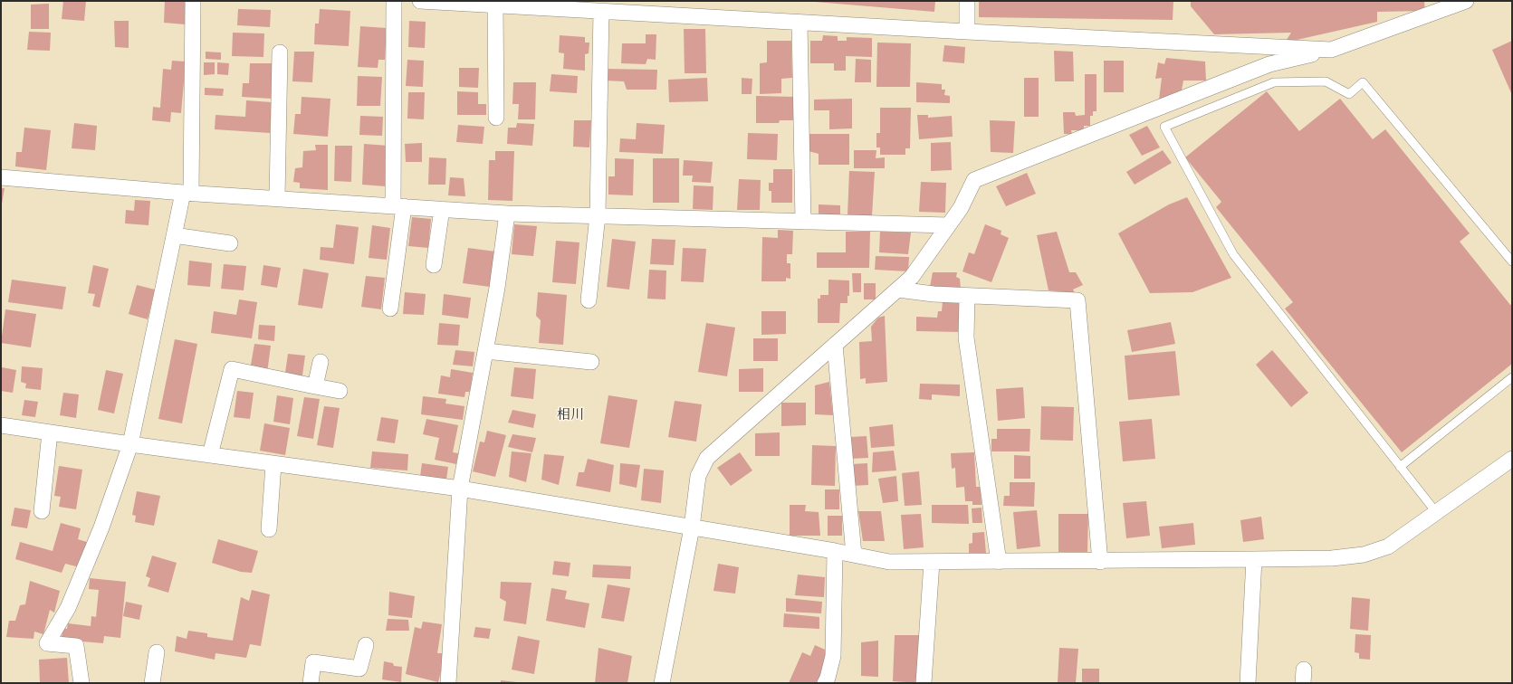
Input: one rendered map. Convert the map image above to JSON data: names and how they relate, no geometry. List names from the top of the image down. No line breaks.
{"districts":["相川"]}
